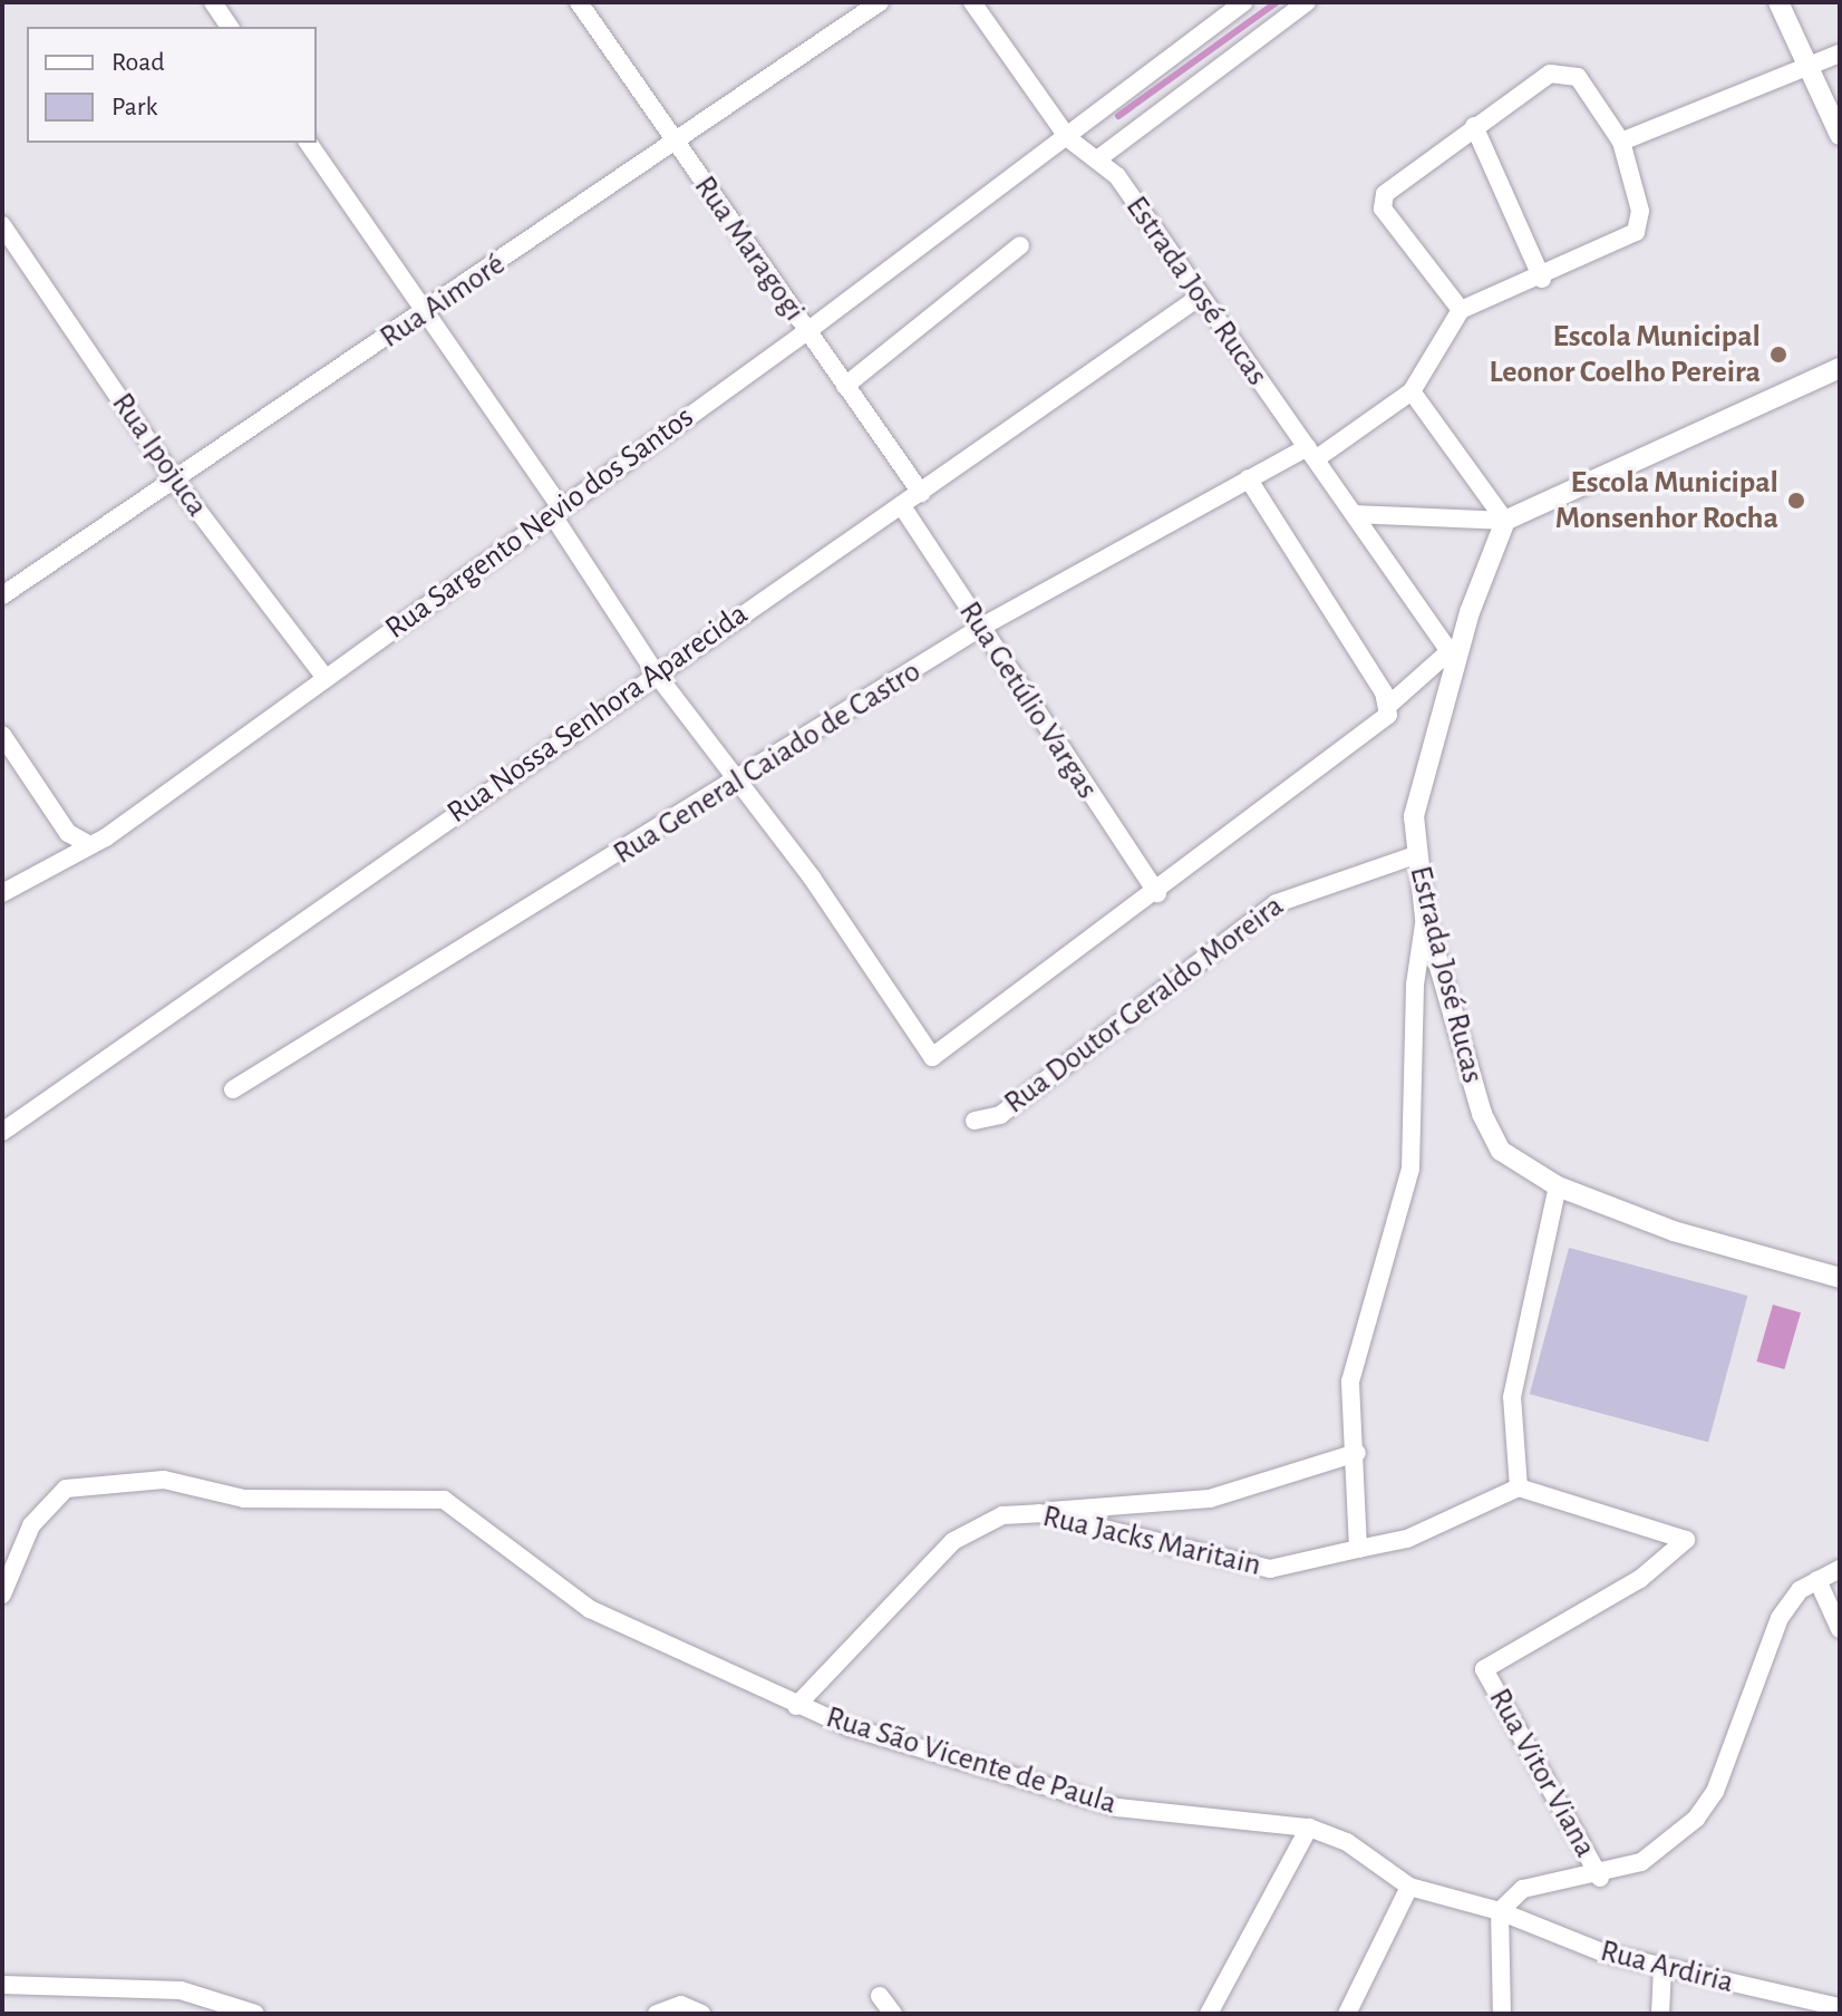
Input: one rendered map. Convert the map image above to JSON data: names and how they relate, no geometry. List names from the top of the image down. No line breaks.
{"streets":{"street":["Rua Maragogi","Estrada José Rucas","Rua Aimoré","Rua Ipojuca","Rua Sargento Nevio dos Santos","Rua Getúlio Vargas","Rua Nossa Senhora Aparecida","Rua General Caiado de Castro","Rua Doutor Geraldo Moreira","Rua Jacks Maritain","Rua São Vicente de Paula","Rua Vitor Viana","Rua Ardiria"]},"crossings":[["Rua Maragogi","Rua Aimoré"],["Rua Maragogi","Rua Sargento Nevio dos Santos"],["Rua Maragogi","Rua Nossa Senhora Aparecida"],["Estrada José Rucas","Rua Sargento Nevio dos Santos"],["Estrada José Rucas","Rua Nossa Senhora Aparecida"],["Estrada José Rucas","Rua General Caiado de Castro"],["Estrada José Rucas","Rua Doutor Geraldo Moreira"],["Rua Aimoré","Rua Ipojuca"],["Rua Ipojuca","Rua Sargento Nevio dos Santos"],["Rua Getúlio Vargas","Rua Nossa Senhora Aparecida"],["Rua Getúlio Vargas","Rua General Caiado de Castro"],["Rua Jacks Maritain","Rua São Vicente de Paula"],["Rua Jacks Maritain","Rua Vitor Viana"],["Rua São Vicente de Paula","Rua Ardiria"]],"places":["Escola Municipal Leonor Coelho Pereira","Escola Municipal Monsenhor Rocha"],"legend":["Road","Park"]}
